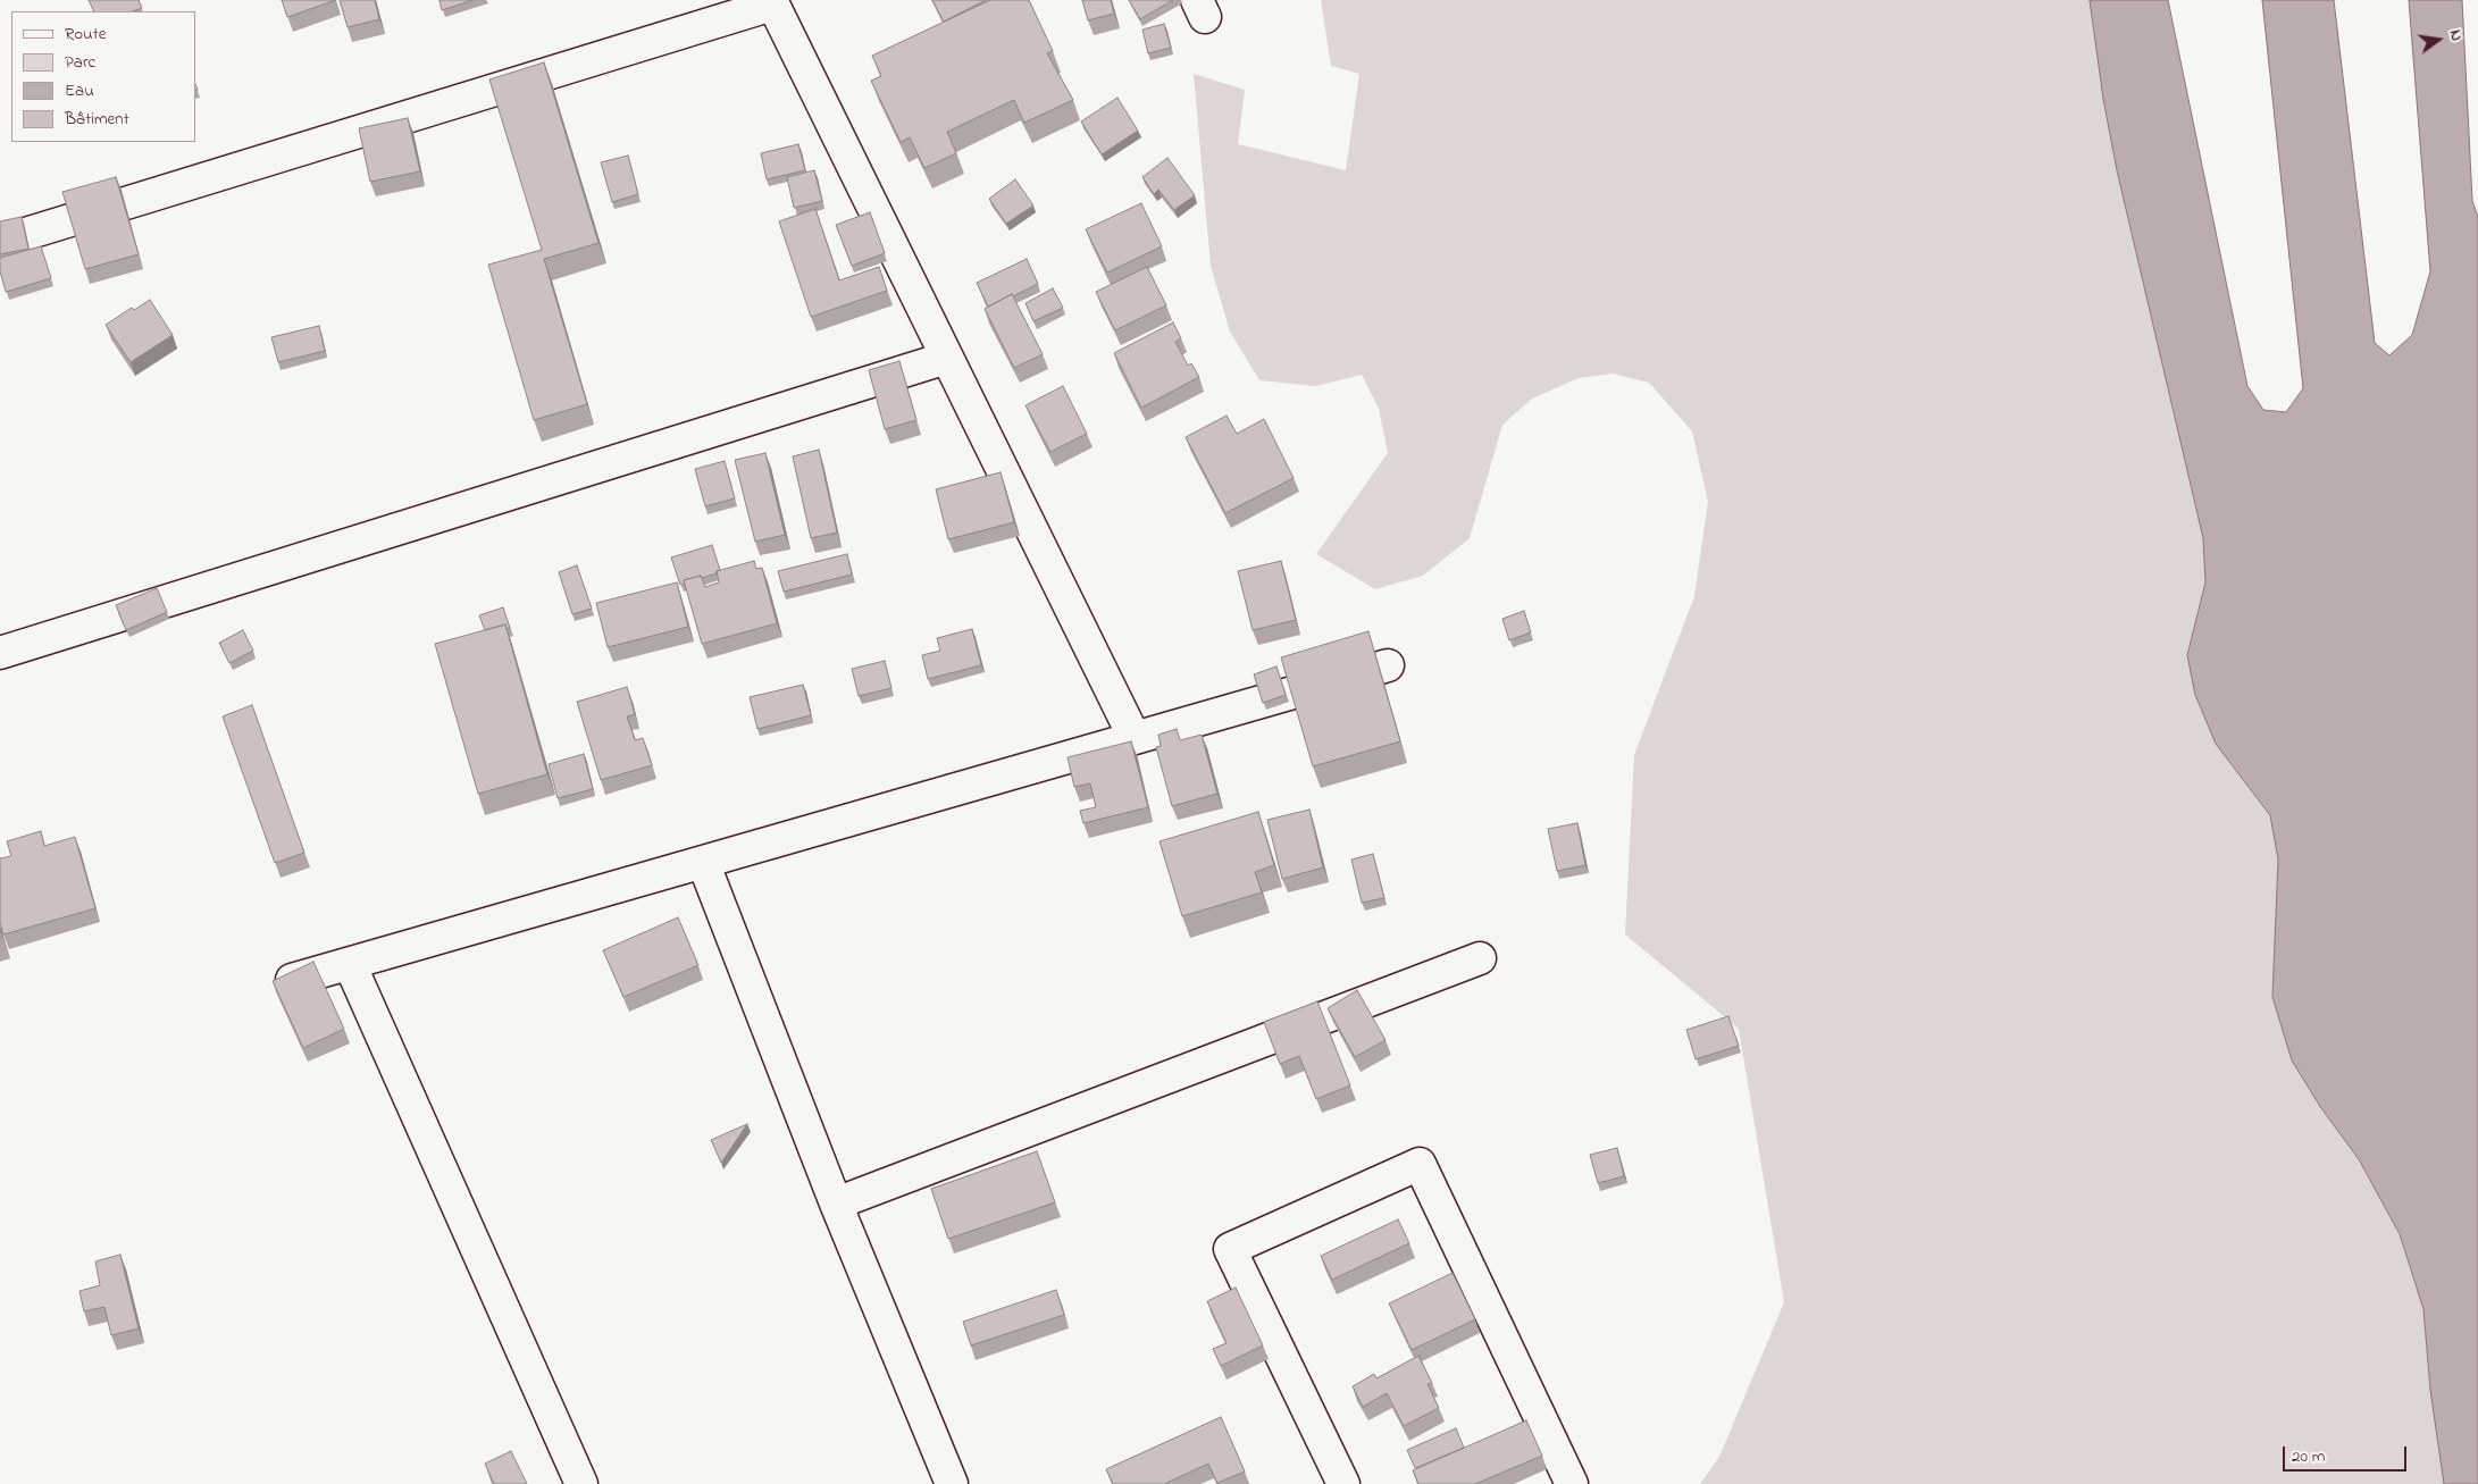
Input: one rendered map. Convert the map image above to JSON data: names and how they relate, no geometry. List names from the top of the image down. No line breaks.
{"legend":["Route","Parc","Eau","Bâtiment"],"scale_bar":"20 m","north":"right"}
